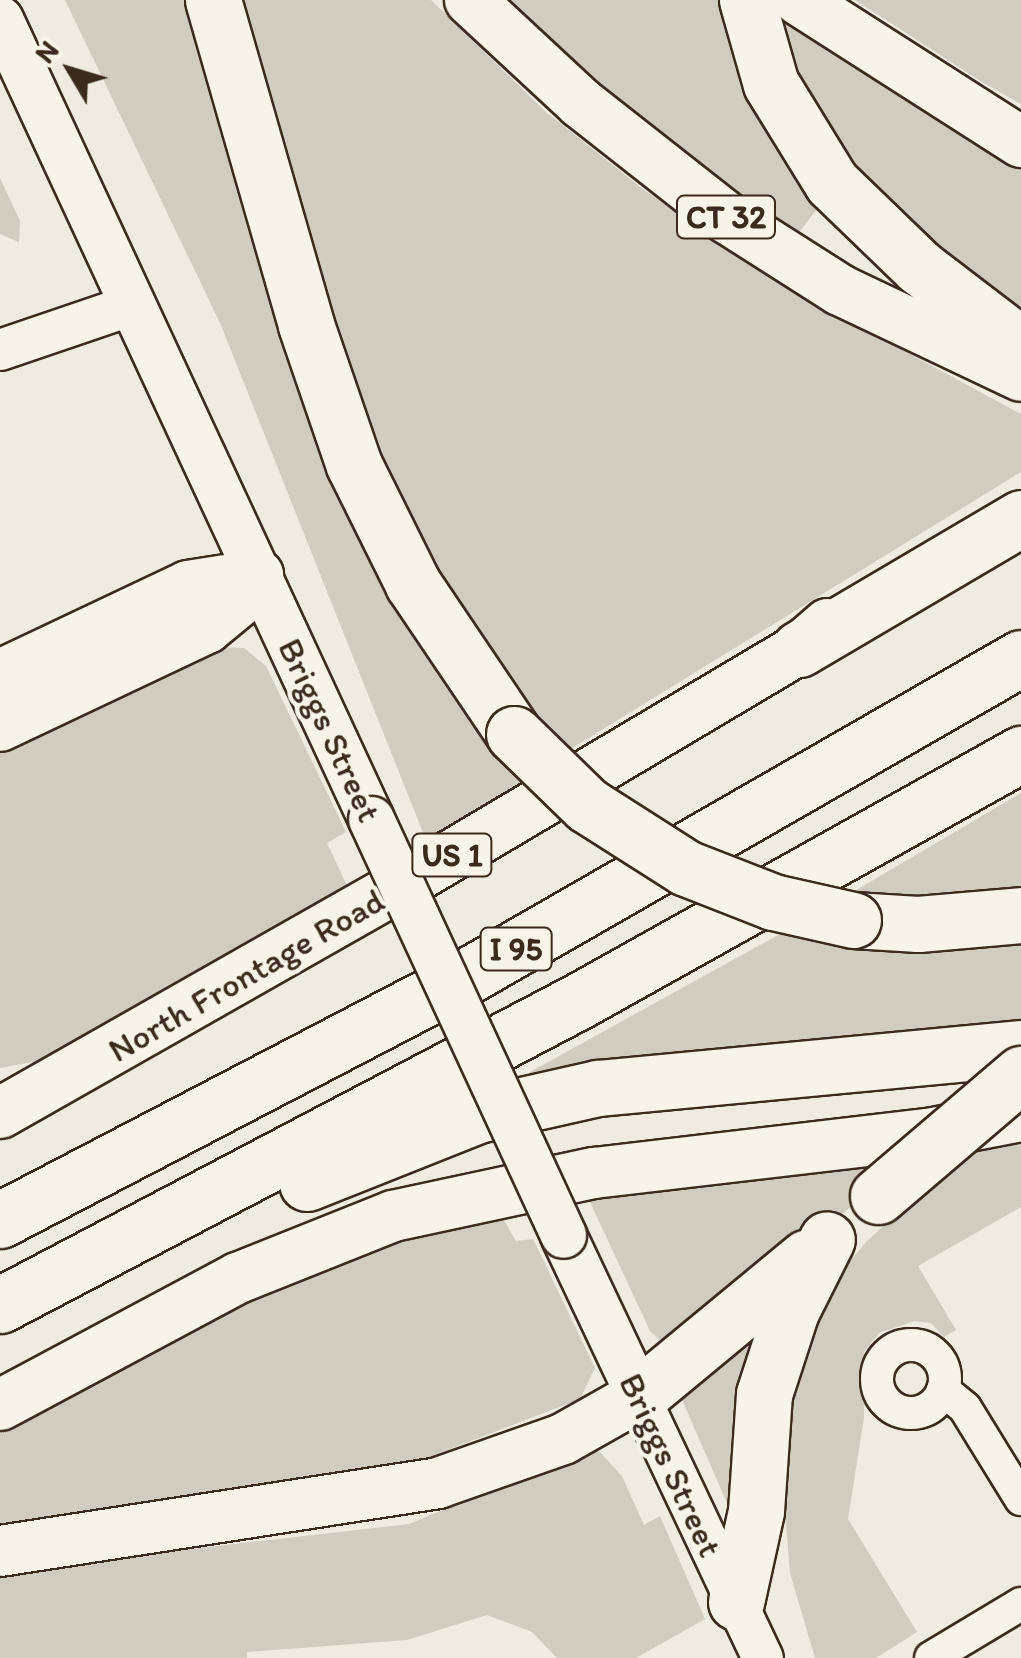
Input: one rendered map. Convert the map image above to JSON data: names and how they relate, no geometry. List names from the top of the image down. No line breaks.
{"streets":{"highway":["US 1","I 95"],"main road":["CT 32","Briggs Street","North Frontage Road"]},"crossings":[["US 1","North Frontage Road"]],"north":"top left"}
